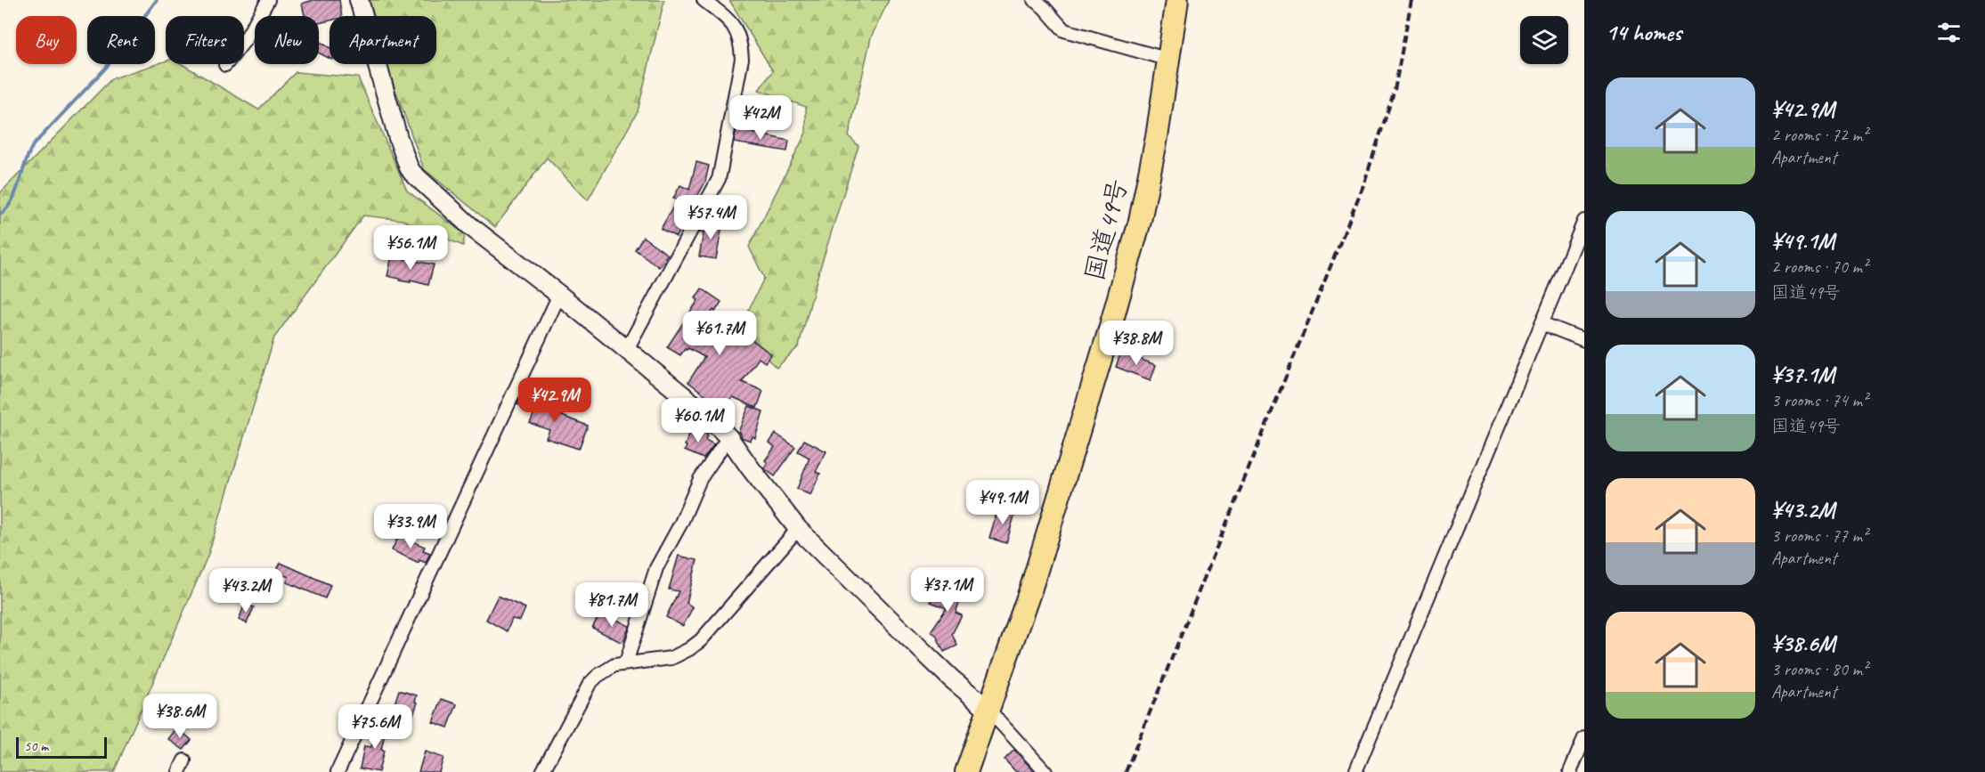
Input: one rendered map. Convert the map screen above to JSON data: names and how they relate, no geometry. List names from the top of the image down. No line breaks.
{"streets":{"highway":["国道49号"]},"scale_bar":"50 m","page":{"heading":"14 homes","chip":["Buy","Rent","Filters","New","Apartment"],"list":[{"name":"¥42.9M","note":"2 rooms · 72 m² · Apartment"},{"name":"¥49.1M","note":"2 rooms · 70 m² · 国道49号"},{"name":"¥37.1M","note":"3 rooms · 74 m² · 国道49号"},{"name":"¥43.2M","note":"3 rooms · 77 m² · Apartment"},{"name":"¥38.6M","note":"3 rooms · 80 m² · Apartment"}],"price":["¥42M","¥57.4M","¥56.1M","¥61.7M","¥38.8M","¥42.9M","¥60.1M","¥49.1M","¥33.9M","¥37.1M","¥43.2M","¥81.7M","¥38.6M","¥75.6M"],"scale":"50 m"}}
